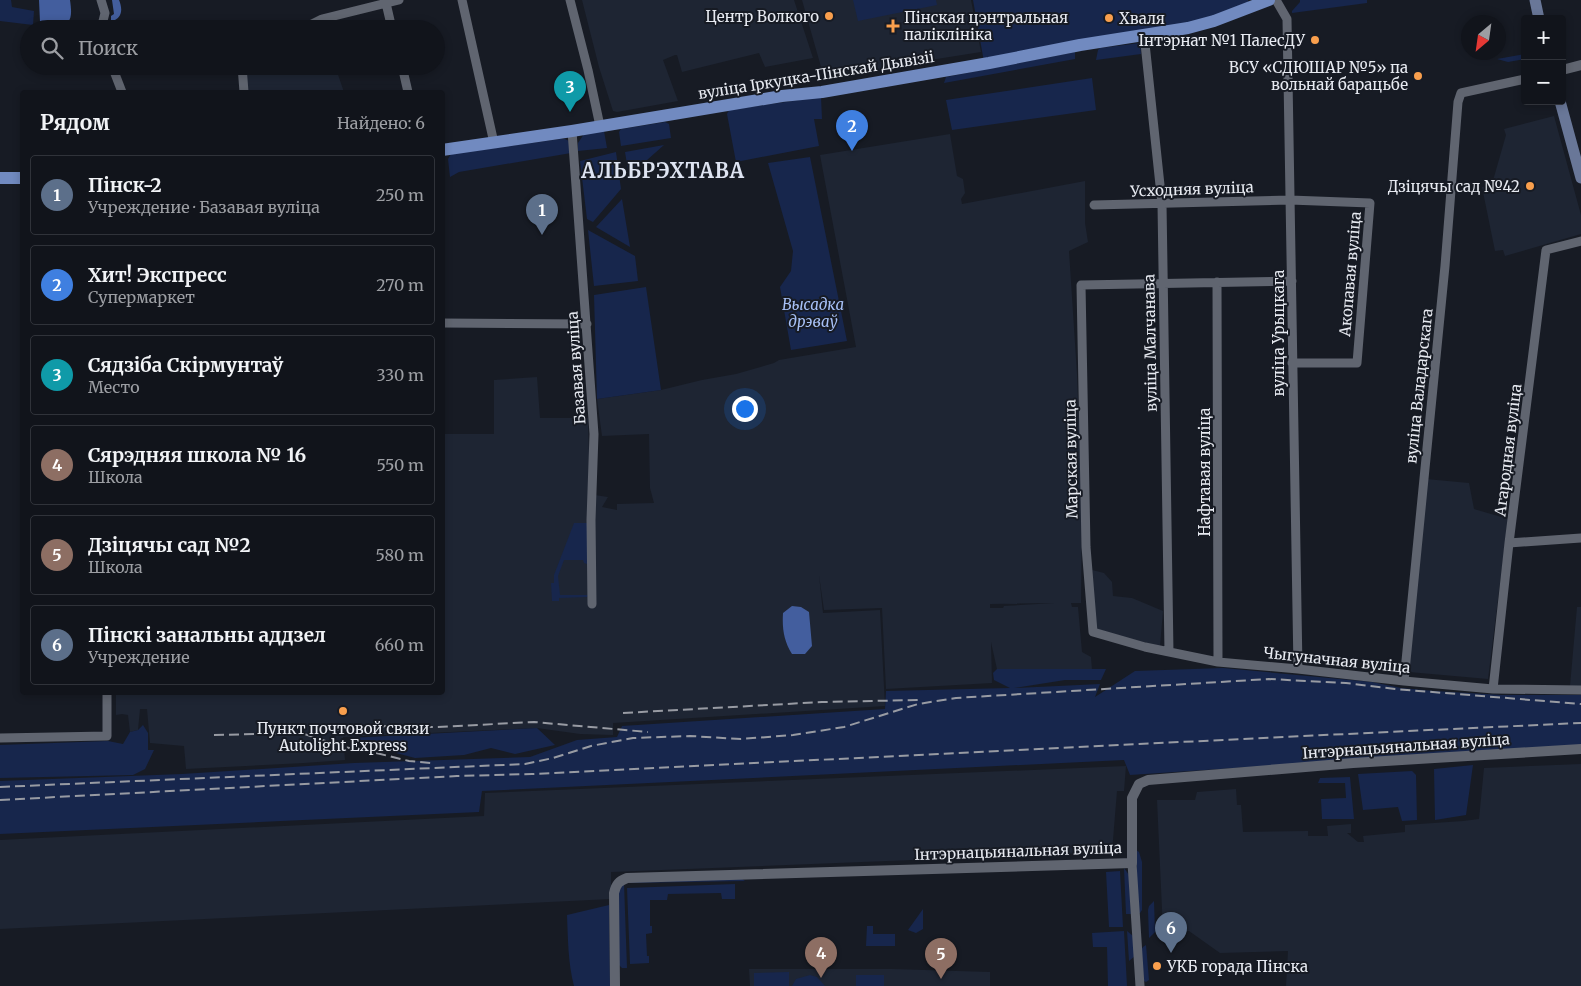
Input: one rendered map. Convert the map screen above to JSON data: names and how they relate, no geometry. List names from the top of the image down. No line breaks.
{"streets":{"main road":["вуліца Іркуцка-Пінскай Дывізіі"],"street":["Усходняя вуліца","Акопавая вуліца","вуліца Урыцкага","вуліца Малчанава","Базавая вуліца","вуліца Валадарскага","Агародная вуліца","Марская вуліца","Нафтавая вуліца","Чыгуначная вуліца","Інтэрнацыянальная вуліца"]},"crossings":[["вуліца Іркуцка-Пінскай Дывізіі","вуліца Урыцкага"],["вуліца Іркуцка-Пінскай Дывізіі","вуліца Малчанава"],["вуліца Іркуцка-Пінскай Дывізіі","Базавая вуліца"],["Усходняя вуліца","Акопавая вуліца"],["Усходняя вуліца","вуліца Урыцкага"],["Усходняя вуліца","вуліца Малчанава"],["Акопавая вуліца","вуліца Урыцкага"],["вуліца Урыцкага","Чыгуначная вуліца"],["вуліца Малчанава","Марская вуліца"],["вуліца Малчанава","Чыгуначная вуліца"],["вуліца Валадарскага","Чыгуначная вуліца"],["Агародная вуліца","Чыгуначная вуліца"],["Марская вуліца","Чыгуначная вуліца"],["Нафтавая вуліца","Чыгуначная вуліца"]],"districts":["АЛЬБРЭХТАВА"],"parks":["Высадка дрэваў"],"places":{"other":["Центр Волкого","Хваля","Інтэрнат №1 ПалесДУ","ВСУ «СДЮШАР №5» па вольнай барацьбе","Дзіцячы сад №42","Пункт почтовой связи Autolight Express","УКБ горада Пінска"],"health":["Пінская цэнтральная паліклініка"]},"north":"bottom left","page":{"map_buttons":["+","−"],"search":"Поиск","pins":["3","2","1","6","4","5"],"heading":["Рядом","Найдено: 6"],"list":[{"mark":"1","name":"Пінск-2","note":"Учреждение · Базавая вуліца","value":"250 m"},{"mark":"2","name":"Хит! Экспресс","note":"Супермаркет","value":"270 m"},{"mark":"3","name":"Сядзіба Скірмунтаў","note":"Место","value":"330 m"},{"mark":"4","name":"Сярэдняя школа № 16","note":"Школа","value":"550 m"},{"mark":"5","name":"Дзіцячы сад №2","note":"Школа","value":"580 m"},{"mark":"6","name":"Пінскі занальны аддзел","note":"Учреждение","value":"660 m"}]}}
